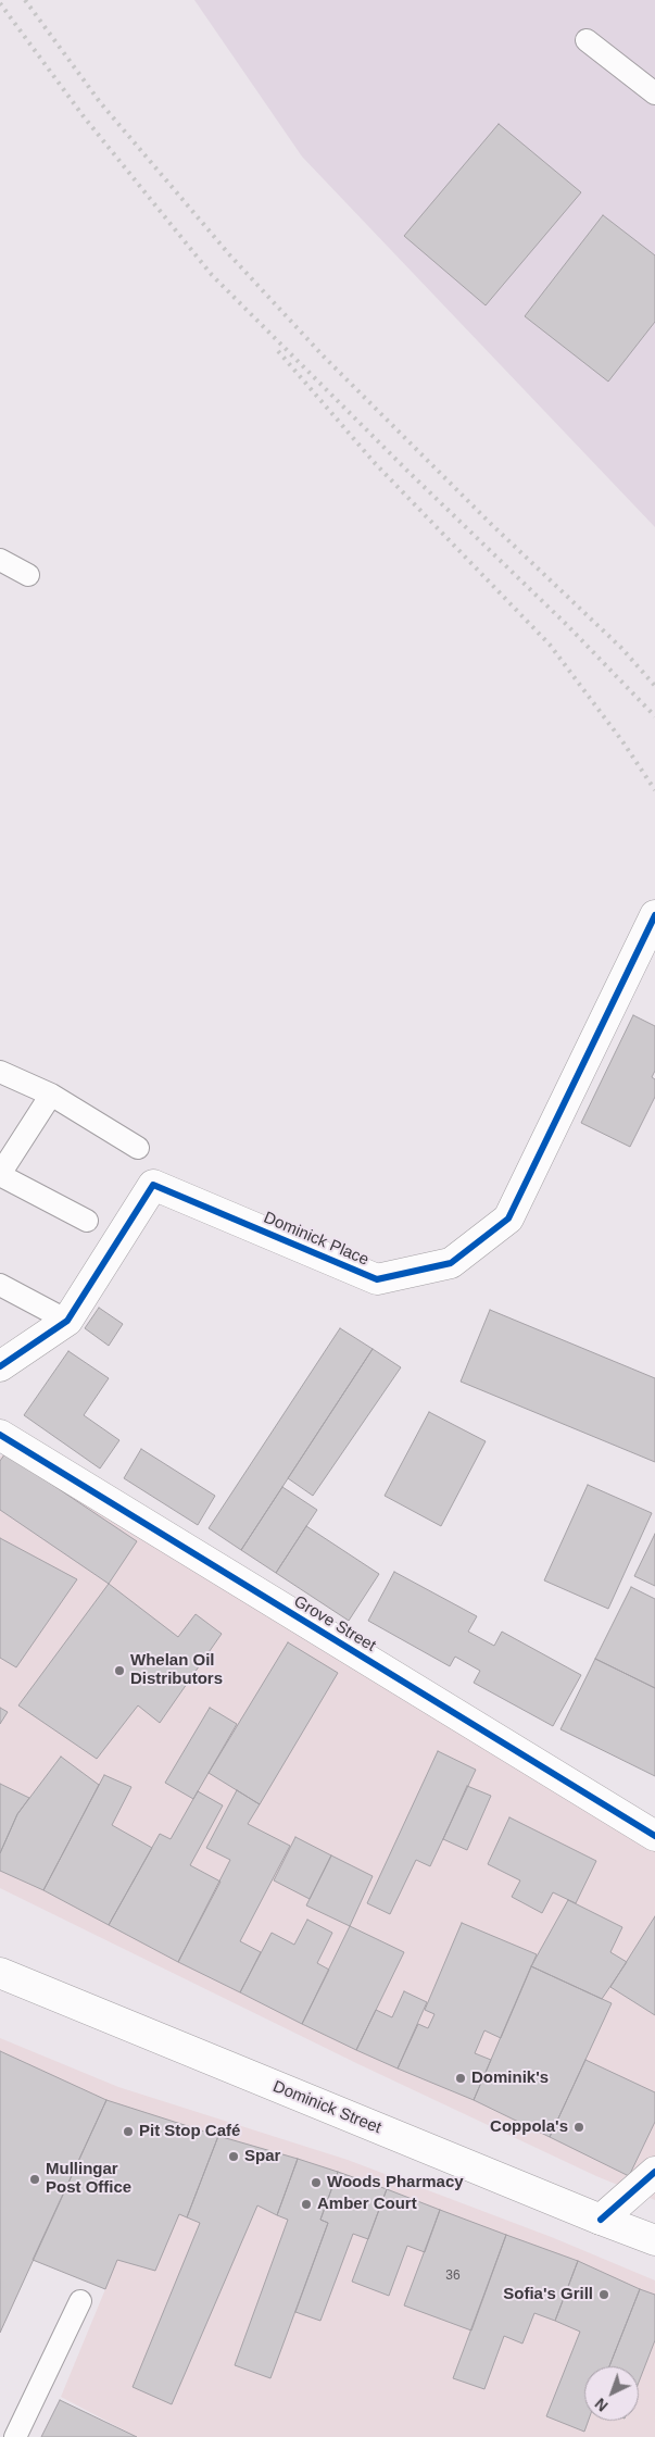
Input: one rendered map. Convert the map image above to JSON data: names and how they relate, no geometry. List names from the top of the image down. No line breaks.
{"streets":{"street":["Dominick Place","Grove Street","Dominick Street"]},"places":["Whelan Oil Distributors","Dominik's","Coppola's","Pit Stop Café","Spar","Mullingar Post Office","Woods Pharmacy","Amber Court","Sofia's Grill"],"house_numbers":["36"],"north":"bottom left"}
